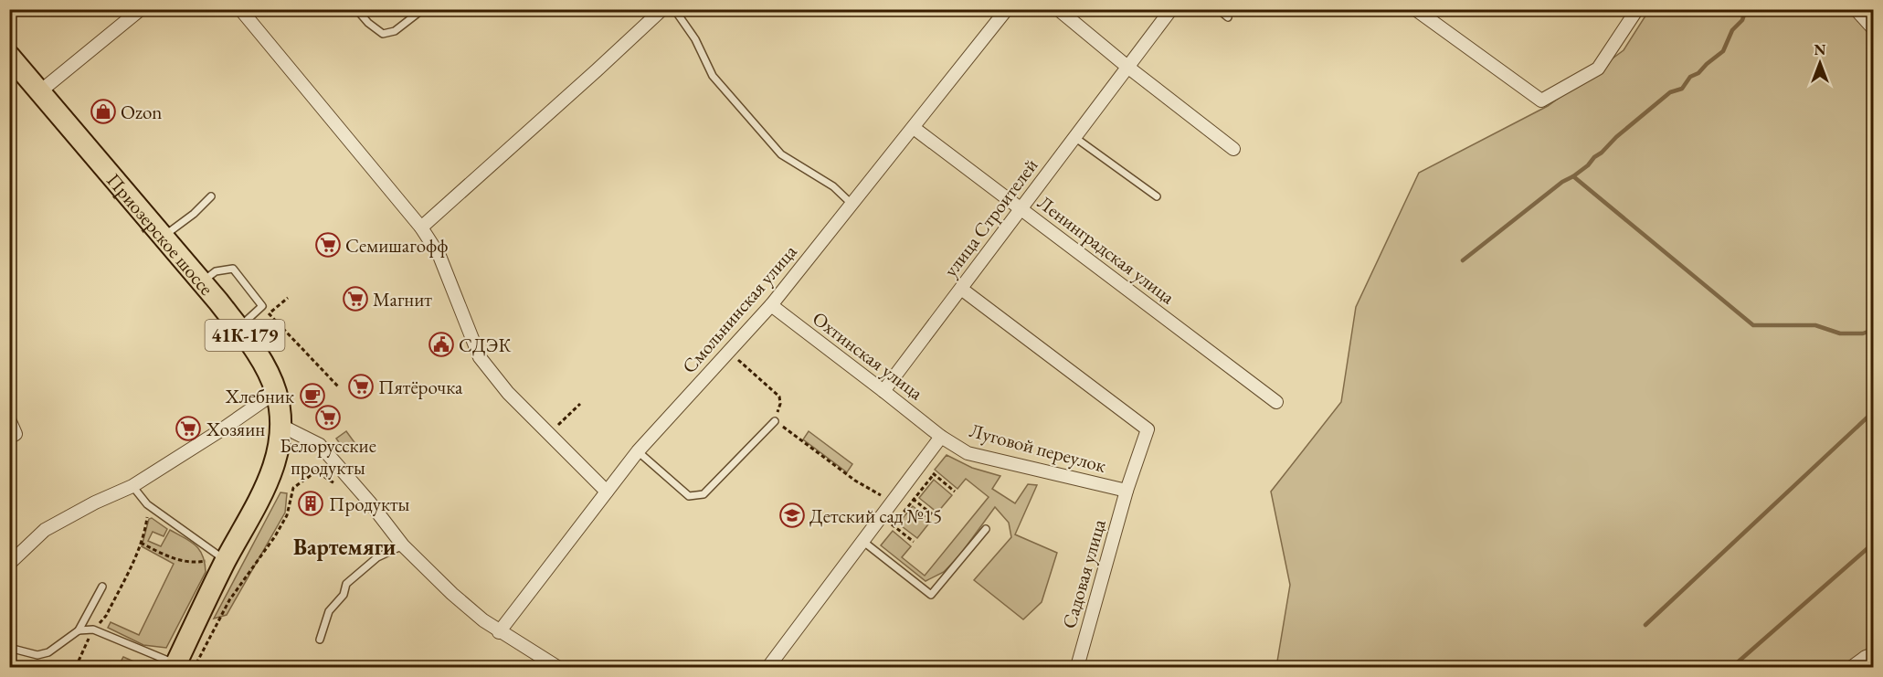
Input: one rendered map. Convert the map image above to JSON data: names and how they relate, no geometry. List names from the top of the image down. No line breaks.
{"streets":{"main road":["Приозерское шоссе","41К-179"],"street":["улица Строителей","Ленинградская улица","Смольнинская улица","Охтинская улица","Луговой переулок","Садовая улица"]},"crossings":[["улица Строителей","Ленинградская улица"],["улица Строителей","Охтинская улица"],["улица Строителей","Садовая улица"],["Ленинградская улица","Смольнинская улица"],["Смольнинская улица","Охтинская улица"],["Охтинская улица","Луговой переулок"],["Луговой переулок","Садовая улица"]],"districts":["Вартемяги"],"places":{"shop":["Ozon"],"supermarket":["Семишагофф","Магнит","Пятёрочка","Белорусские продукты","Хозяин"],"public building":["СДЭК"],"cafe":["Хлебник"],"building":["Продукты"],"school or university":["Детский сад №15"]},"north":"top"}
